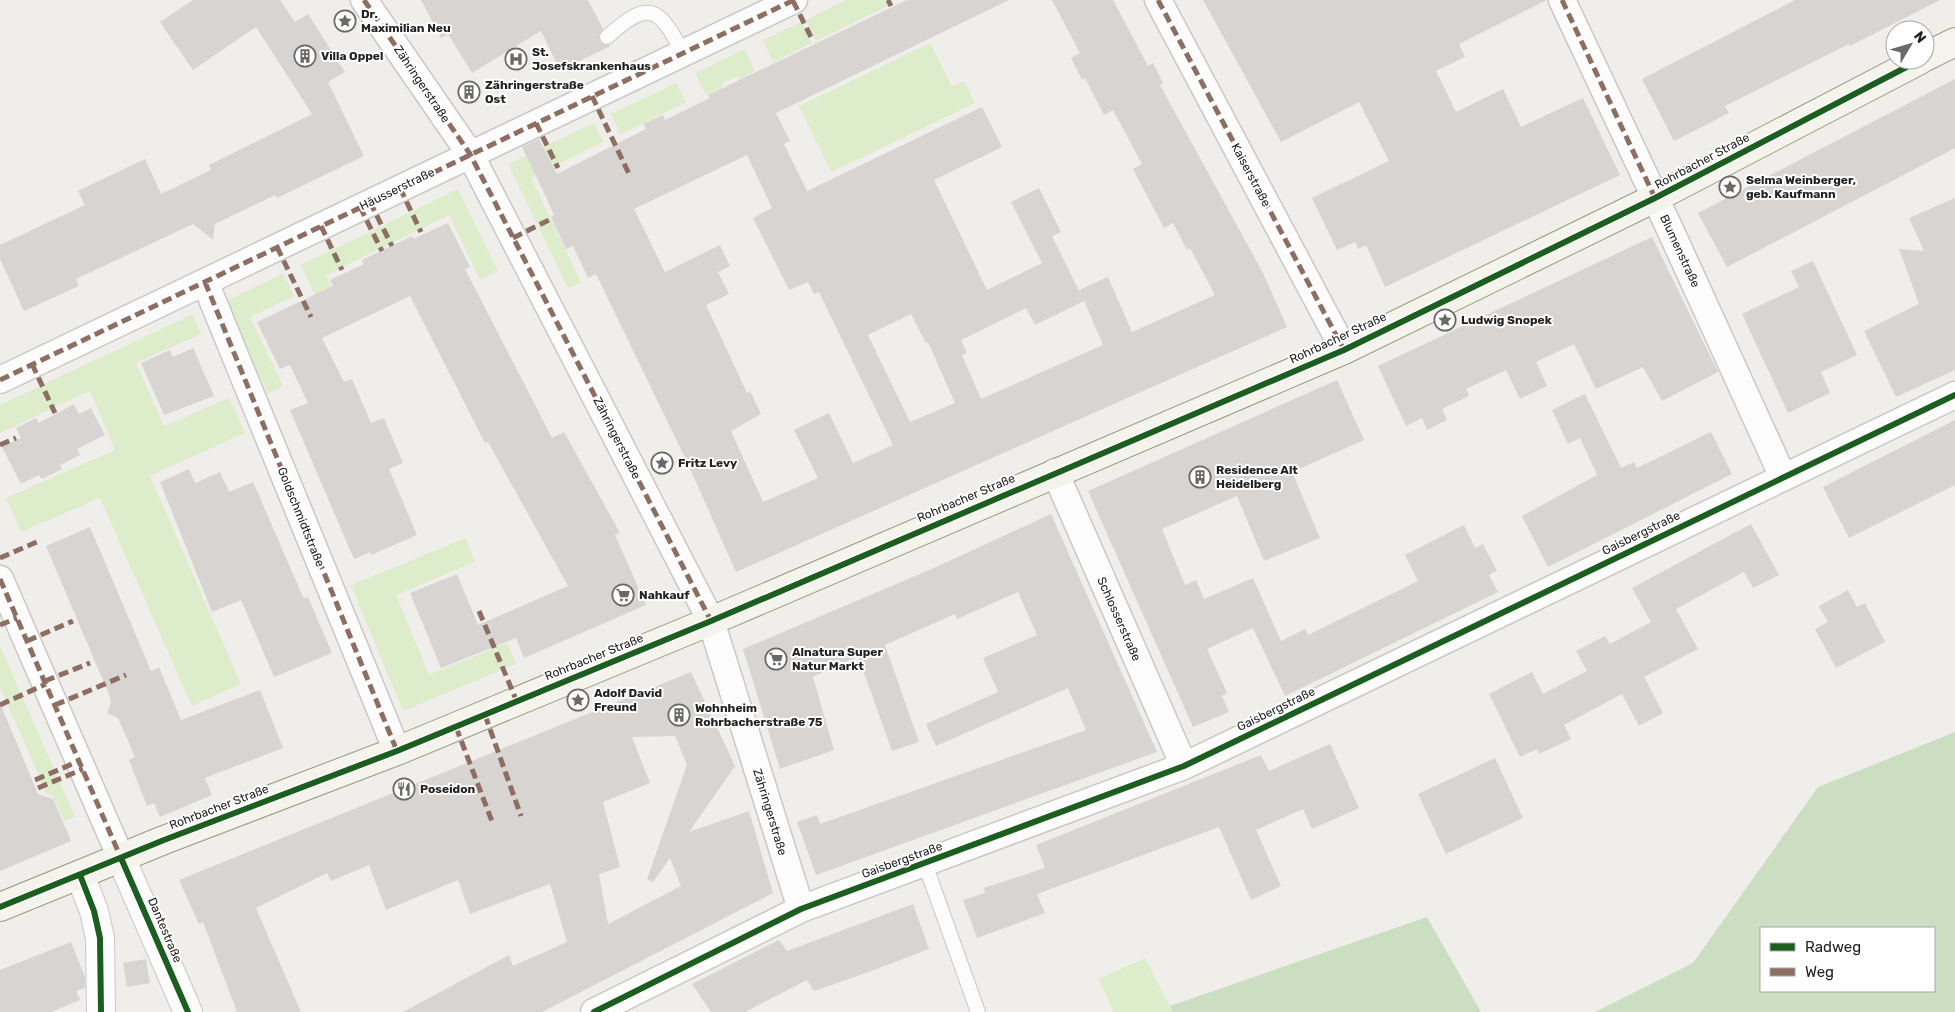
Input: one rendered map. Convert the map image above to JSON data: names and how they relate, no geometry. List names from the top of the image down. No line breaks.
{"streets":{"main road":["Rohrbacher Straße"],"street":["Zähringerstraße","Kaiserstraße","Häusserstraße","Blumenstraße","Goldschmidtstraße","Gaisbergstraße","Schlosserstraße","Dantestraße"]},"crossings":[["Zähringerstraße","Rohrbacher Straße"],["Zähringerstraße","Häusserstraße"],["Zähringerstraße","Gaisbergstraße"],["Rohrbacher Straße","Kaiserstraße"],["Rohrbacher Straße","Blumenstraße"],["Rohrbacher Straße","Goldschmidtstraße"],["Rohrbacher Straße","Schlosserstraße"],["Rohrbacher Straße","Dantestraße"],["Häusserstraße","Goldschmidtstraße"],["Blumenstraße","Gaisbergstraße"],["Gaisbergstraße","Schlosserstraße"]],"places":{"place":["Dr. Maximilian Neu","Selma Weinberger, geb. Kaufmann","Ludwig Snopek","Fritz Levy","Adolf David Freund"],"building":["Villa Oppel","Zähringerstraße Ost","Residence Alt Heidelberg","Wohnheim Rohrbacherstraße 75"],"hospital":["St. Josefskrankenhaus"],"supermarket":["Nahkauf","Alnatura Super Natur Markt"],"restaurant":["Poseidon"]},"legend":["Radweg","Weg"],"north":"top right"}
